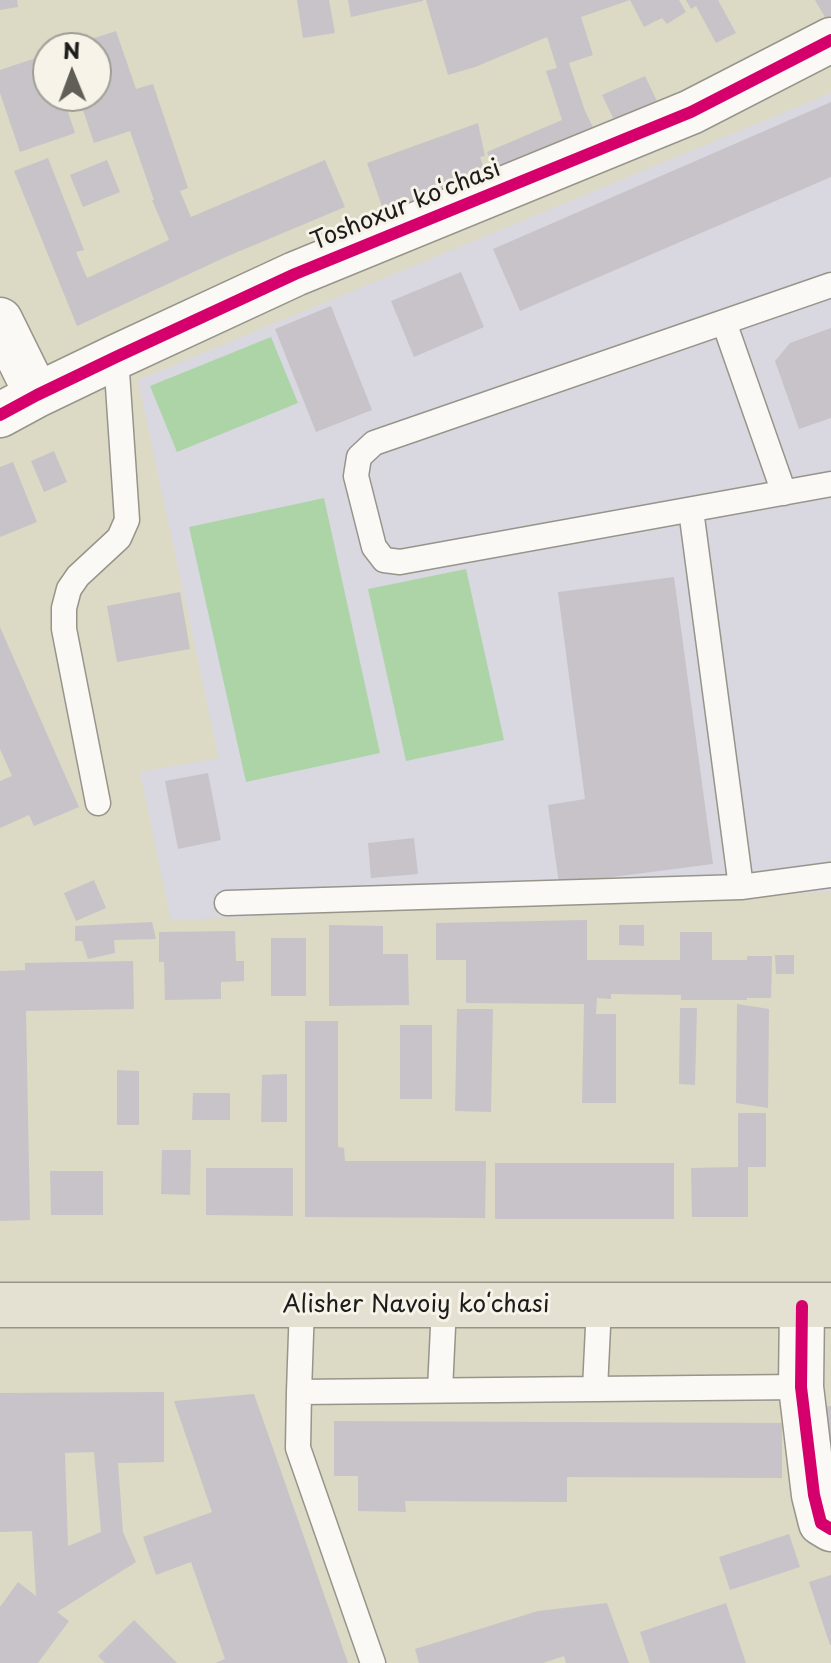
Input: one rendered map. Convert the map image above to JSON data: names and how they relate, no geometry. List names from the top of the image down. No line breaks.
{"streets":{"main road":["Alisher Navoiy koʻchasi"],"street":["Toshoxur koʻchasi"]},"north":"top"}
